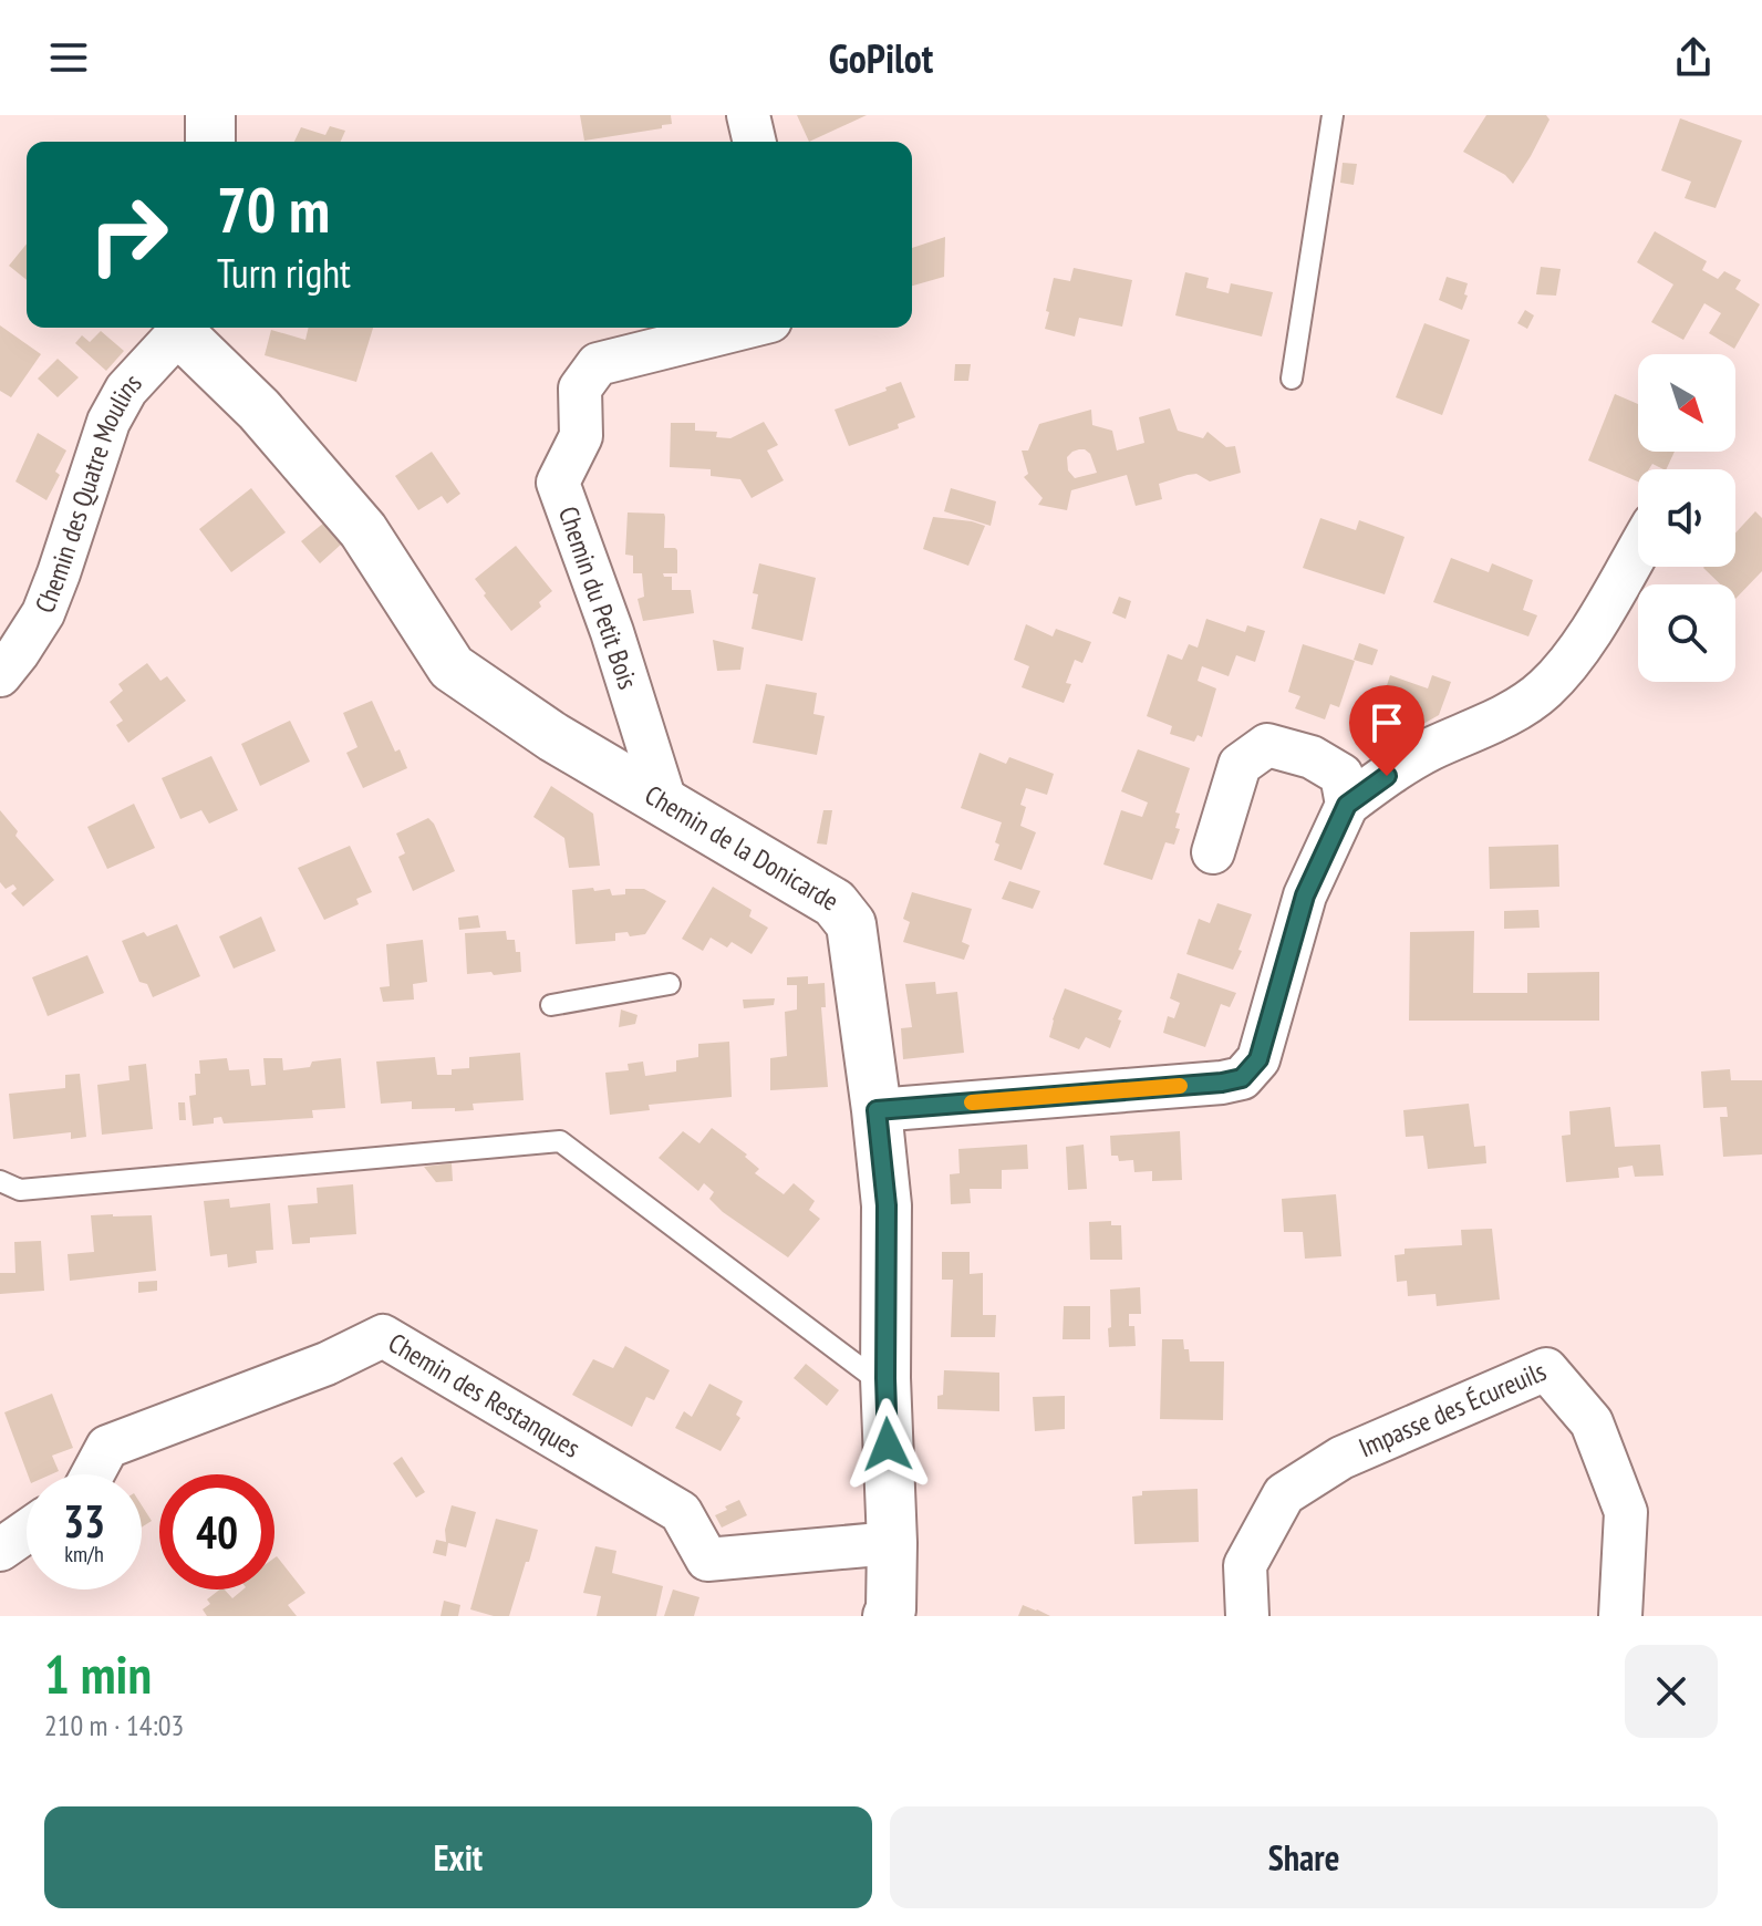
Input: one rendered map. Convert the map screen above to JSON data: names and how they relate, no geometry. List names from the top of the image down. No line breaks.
{"streets":{"street":["Chemin des Quatre Moulins","Chemin du Petit Bois","Chemin de la Donicarde","Chemin des Restanques","Impasse des Écureuils"]},"crossings":[["Chemin du Petit Bois","Chemin de la Donicarde"],["Chemin de la Donicarde","Chemin des Restanques"]],"north":"bottom right","page":{"header":"GoPilot","turn":["70 m","Turn right"],"speed":"33 km/h","limit":"40","heading":["1 min","210 m · 14:03"],"buttons":["Exit","Share"]}}
